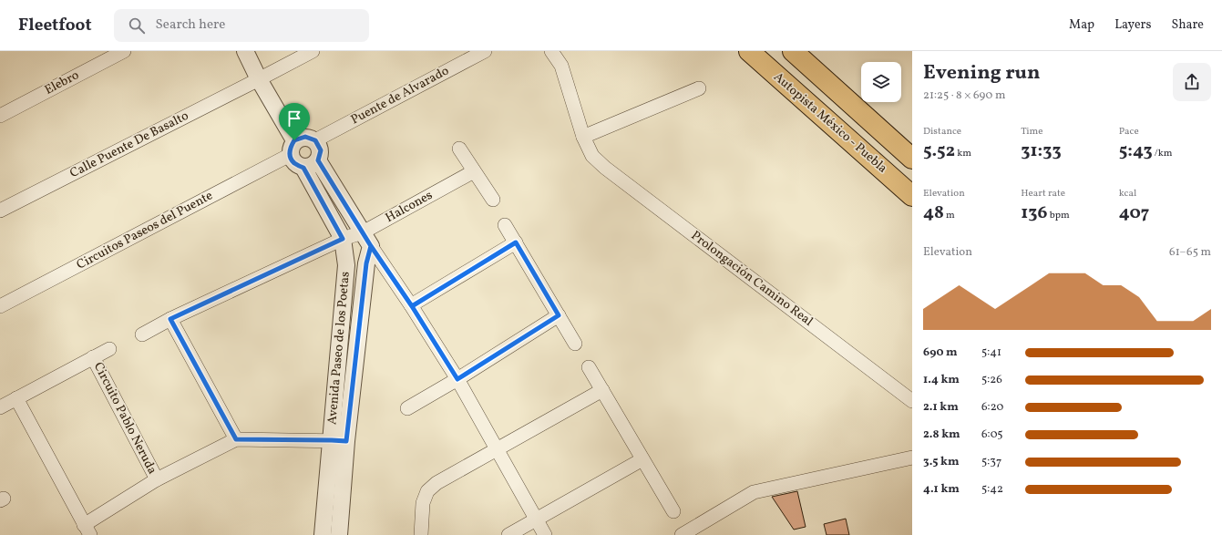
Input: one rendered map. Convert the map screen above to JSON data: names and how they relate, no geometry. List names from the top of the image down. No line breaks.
{"streets":{"highway":["Autopista México - Puebla"],"street":["Elebro","Puente de Alvarado","Calle Puente De Basalto","Halcones","Circuitos Paseos del Puente","Prolongación Camino Real","Avenida Paseo de los Poetas","Circuito Pablo Neruda"]},"crossings":[["Puente de Alvarado","Circuitos Paseos del Puente"],["Puente de Alvarado","Avenida Paseo de los Poetas"],["Halcones","Avenida Paseo de los Poetas"],["Circuitos Paseos del Puente","Avenida Paseo de los Poetas"]],"page":{"header":"Fleetfoot","search":"Search here","nav":["Map","Layers","Share"],"heading":["Evening run","21:25 · 8 × 690 m"],"stats":[["Distance","5.52 km"],["Time","31:33"],["Pace","5:43 /km"],["Elevation","48 m"],["Heart rate","136 bpm"],["kcal","407"]],"chart":["Elevation","61–65 m"],"list":[{"name":"690 m","note":"5:41"},{"name":"1.4 km","note":"5:26"},{"name":"2.1 km","note":"6:20"},{"name":"2.8 km","note":"6:05"},{"name":"3.5 km","note":"5:37"},{"name":"4.1 km","note":"5:42"}]}}
